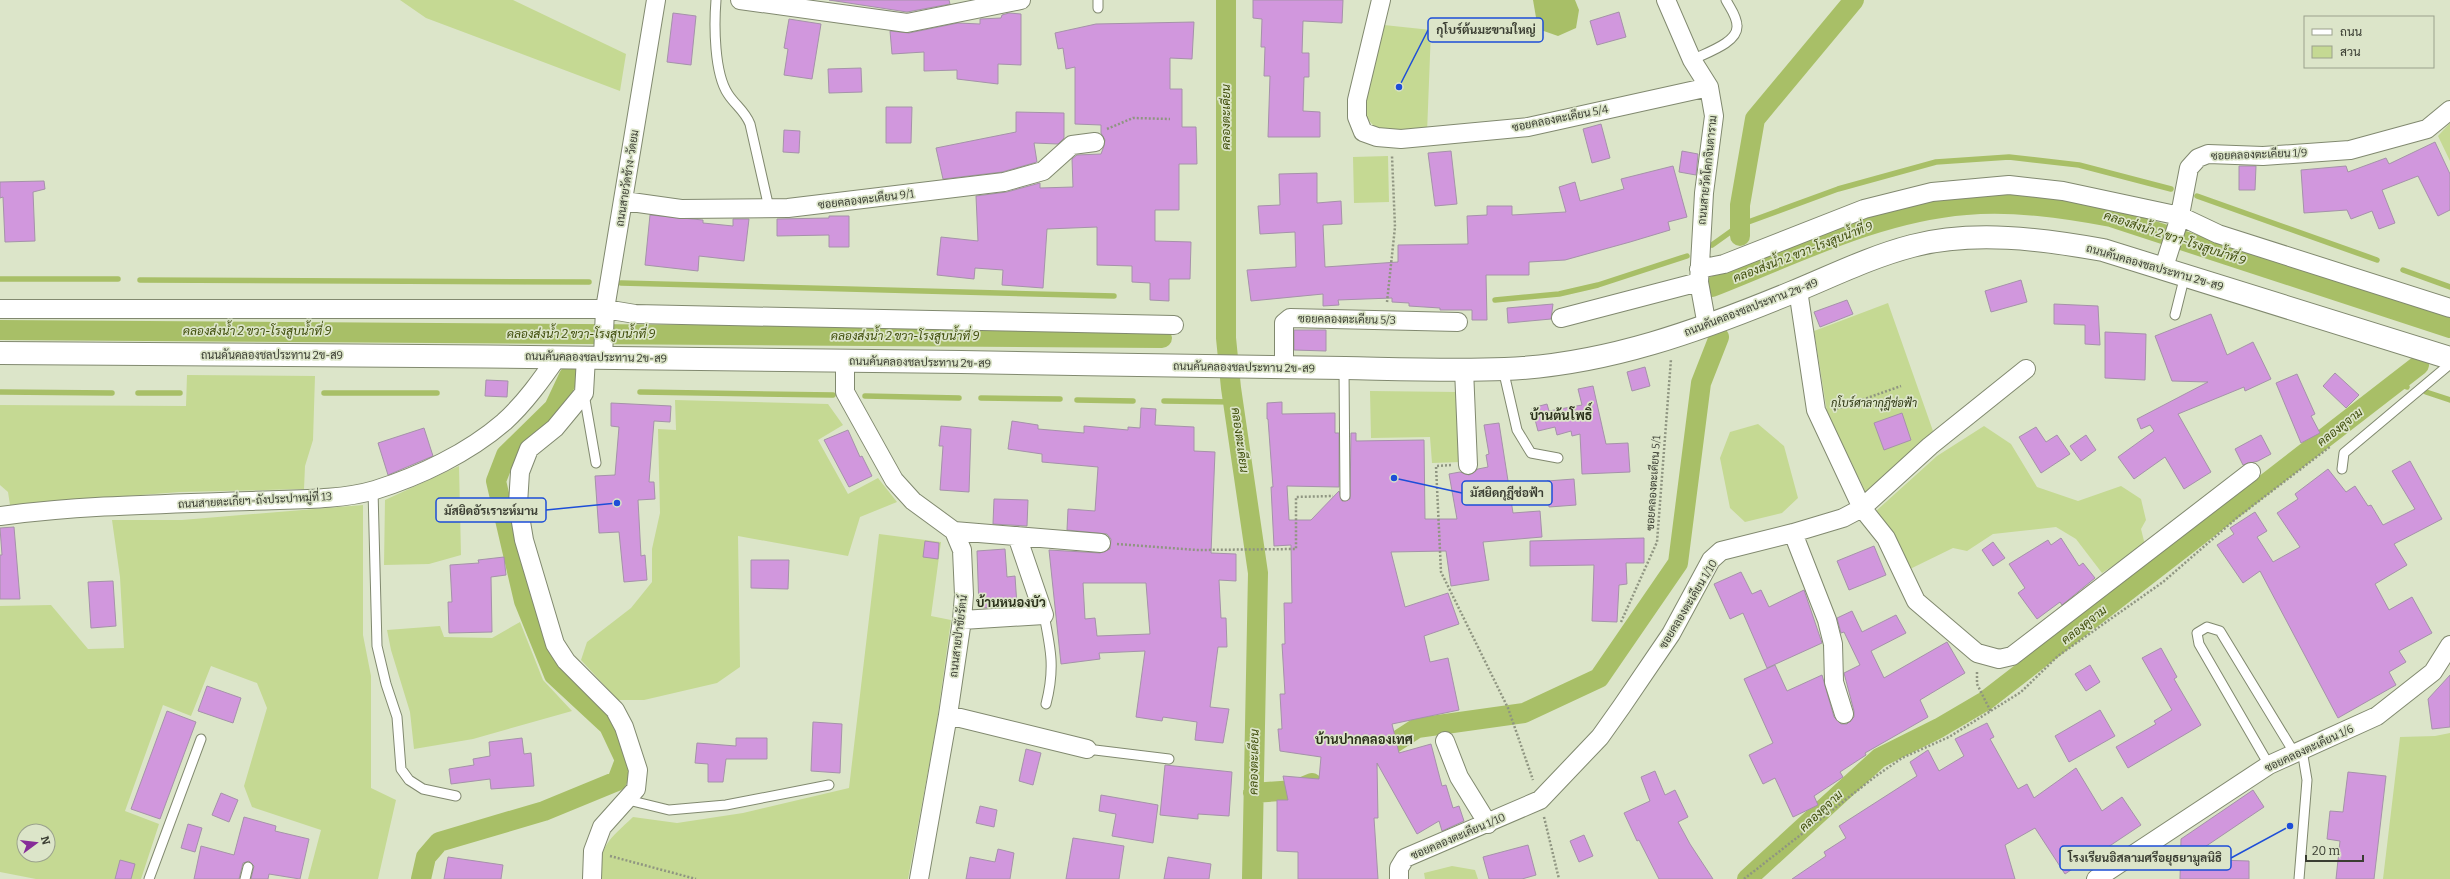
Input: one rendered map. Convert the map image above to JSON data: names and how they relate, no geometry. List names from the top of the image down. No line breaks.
{"streets":{"street":["ซอยคลองตะเคียน 5/4","ซอยคลองตะเคียน 1/9","ถนนสายวัดโคกจินดาราม","ถนนสายวัดช้าง-วัดยม","ซอยคลองตะเคียน 9/1","ถนนคันคลองชลประทาน 2ข-ส9","ซอยคลองตะเคียน 5/3","ถนนสายตะเกี่ยฯ-ถังประปาหมู่ที่ 13","ซอยคลองตะเคียน 1/10","ถนนสายป่าชัยรัตน์","ซอยคลองตะเคียน 1/6"],"path":["ซอยคลองตะเคียน 5/1"]},"crossings":[["ซอยคลองตะเคียน 5/4","ถนนสายวัดโคกจินดาราม"],["ซอยคลองตะเคียน 1/9","ถนนคันคลองชลประทาน 2ข-ส9"],["ถนนสายวัดโคกจินดาราม","ถนนคันคลองชลประทาน 2ข-ส9"],["ถนนสายวัดช้าง-วัดยม","ซอยคลองตะเคียน 9/1"],["ถนนสายวัดช้าง-วัดยม","ถนนคันคลองชลประทาน 2ข-ส9"],["ถนนคันคลองชลประทาน 2ข-ส9","ซอยคลองตะเคียน 5/3"],["ถนนคันคลองชลประทาน 2ข-ส9","ซอยคลองตะเคียน 5/1"],["ถนนคันคลองชลประทาน 2ข-ส9","ถนนสายตะเกี่ยฯ-ถังประปาหมู่ที่ 13"]],"districts":["บ้านต้นโพธิ์","บ้านหนองบัว","บ้านปากคลองเทศ"],"water":["คลองตะเคียน","คลองส่งน้ำ 2 ขวา-โรงสูบน้ำที่ 9","คลองคูจาม"],"parks":["กุโบร์ศาลากุฎีช่อฟ้า"],"places":["กุโบร์ต้นมะขามใหญ่","มัสยิดกุฎีช่อฟ้า","มัสยิดอัรเราะห์มาน","โรงเรียนอิสลามศรีอยุธยามูลนิธิ"],"legend":["ถนน","สวน"],"scale_bar":"20 m","north":"right"}
